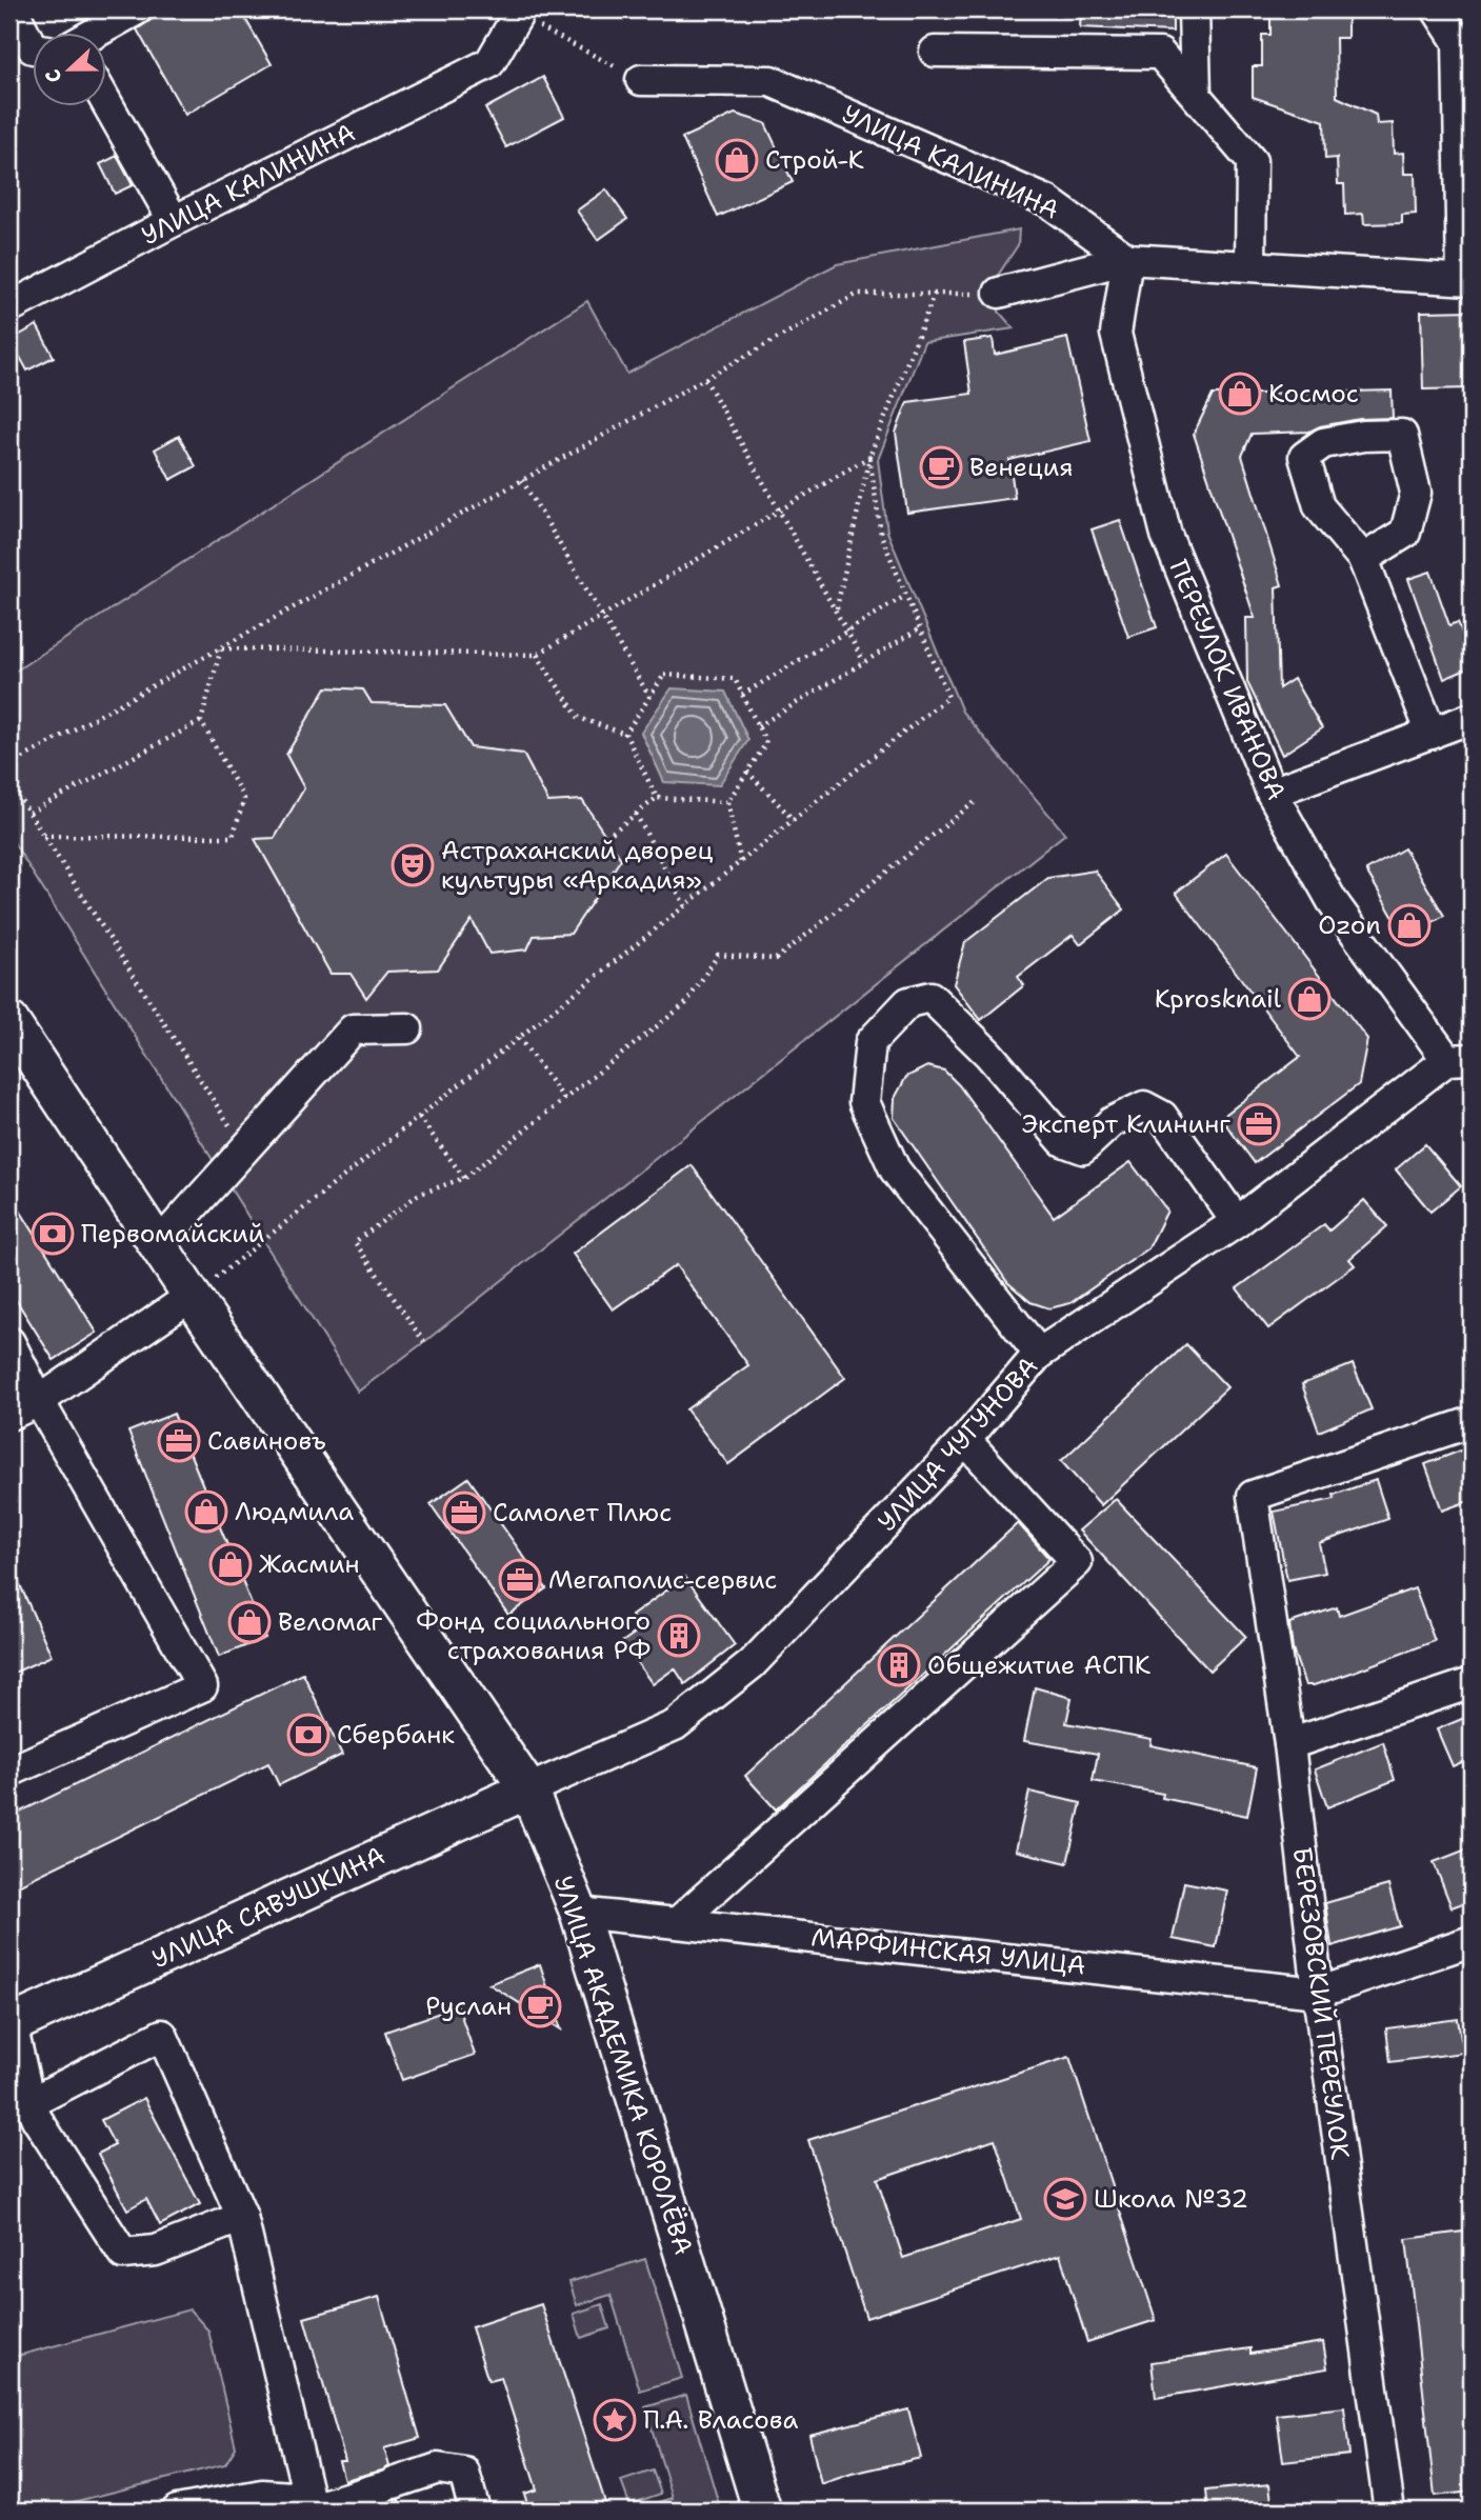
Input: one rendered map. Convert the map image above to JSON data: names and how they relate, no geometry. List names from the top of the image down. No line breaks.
{"streets":{"main road":["УЛИЦА САВУШКИНА","УЛИЦА АКАДЕМИКА КОРОЛЁВА"],"street":["УЛИЦА КАЛИНИНА","ПЕРЕУЛОК ИВАНОВА","УЛИЦА ЧУГУНОВА","МАРФИНСКАЯ УЛИЦА","БЕРЕЗОВСКИЙ ПЕРЕУЛОК"]},"crossings":[["УЛИЦА КАЛИНИНА","ПЕРЕУЛОК ИВАНОВА"],["ПЕРЕУЛОК ИВАНОВА","УЛИЦА ЧУГУНОВА"],["УЛИЦА ЧУГУНОВА","УЛИЦА САВУШКИНА"],["УЛИЦА ЧУГУНОВА","УЛИЦА АКАДЕМИКА КОРОЛЁВА"],["УЛИЦА САВУШКИНА","УЛИЦА АКАДЕМИКА КОРОЛЁВА"],["МАРФИНСКАЯ УЛИЦА","БЕРЕЗОВСКИЙ ПЕРЕУЛОК"],["МАРФИНСКАЯ УЛИЦА","УЛИЦА АКАДЕМИКА КОРОЛЁВА"]],"places":{"shop":["Строй-К","Космос","Ozon","Kprosknail","Людмила","Жасмин","Веломаг"],"cafe":["Венеция","Руслан"],"theatre":["Астраханский дворец культуры «Аркадия»"],"office":["Эксперт Клининг","Савиновъ","Самолет Плюс","Мегаполис-сервис"],"bank":["Первомайский","Сбербанк"],"building":["Фонд социального страхования РФ","Общежитие АСПК"],"school or university":["Школа №32"],"place":["П.А. Власова"]},"north":"left"}
